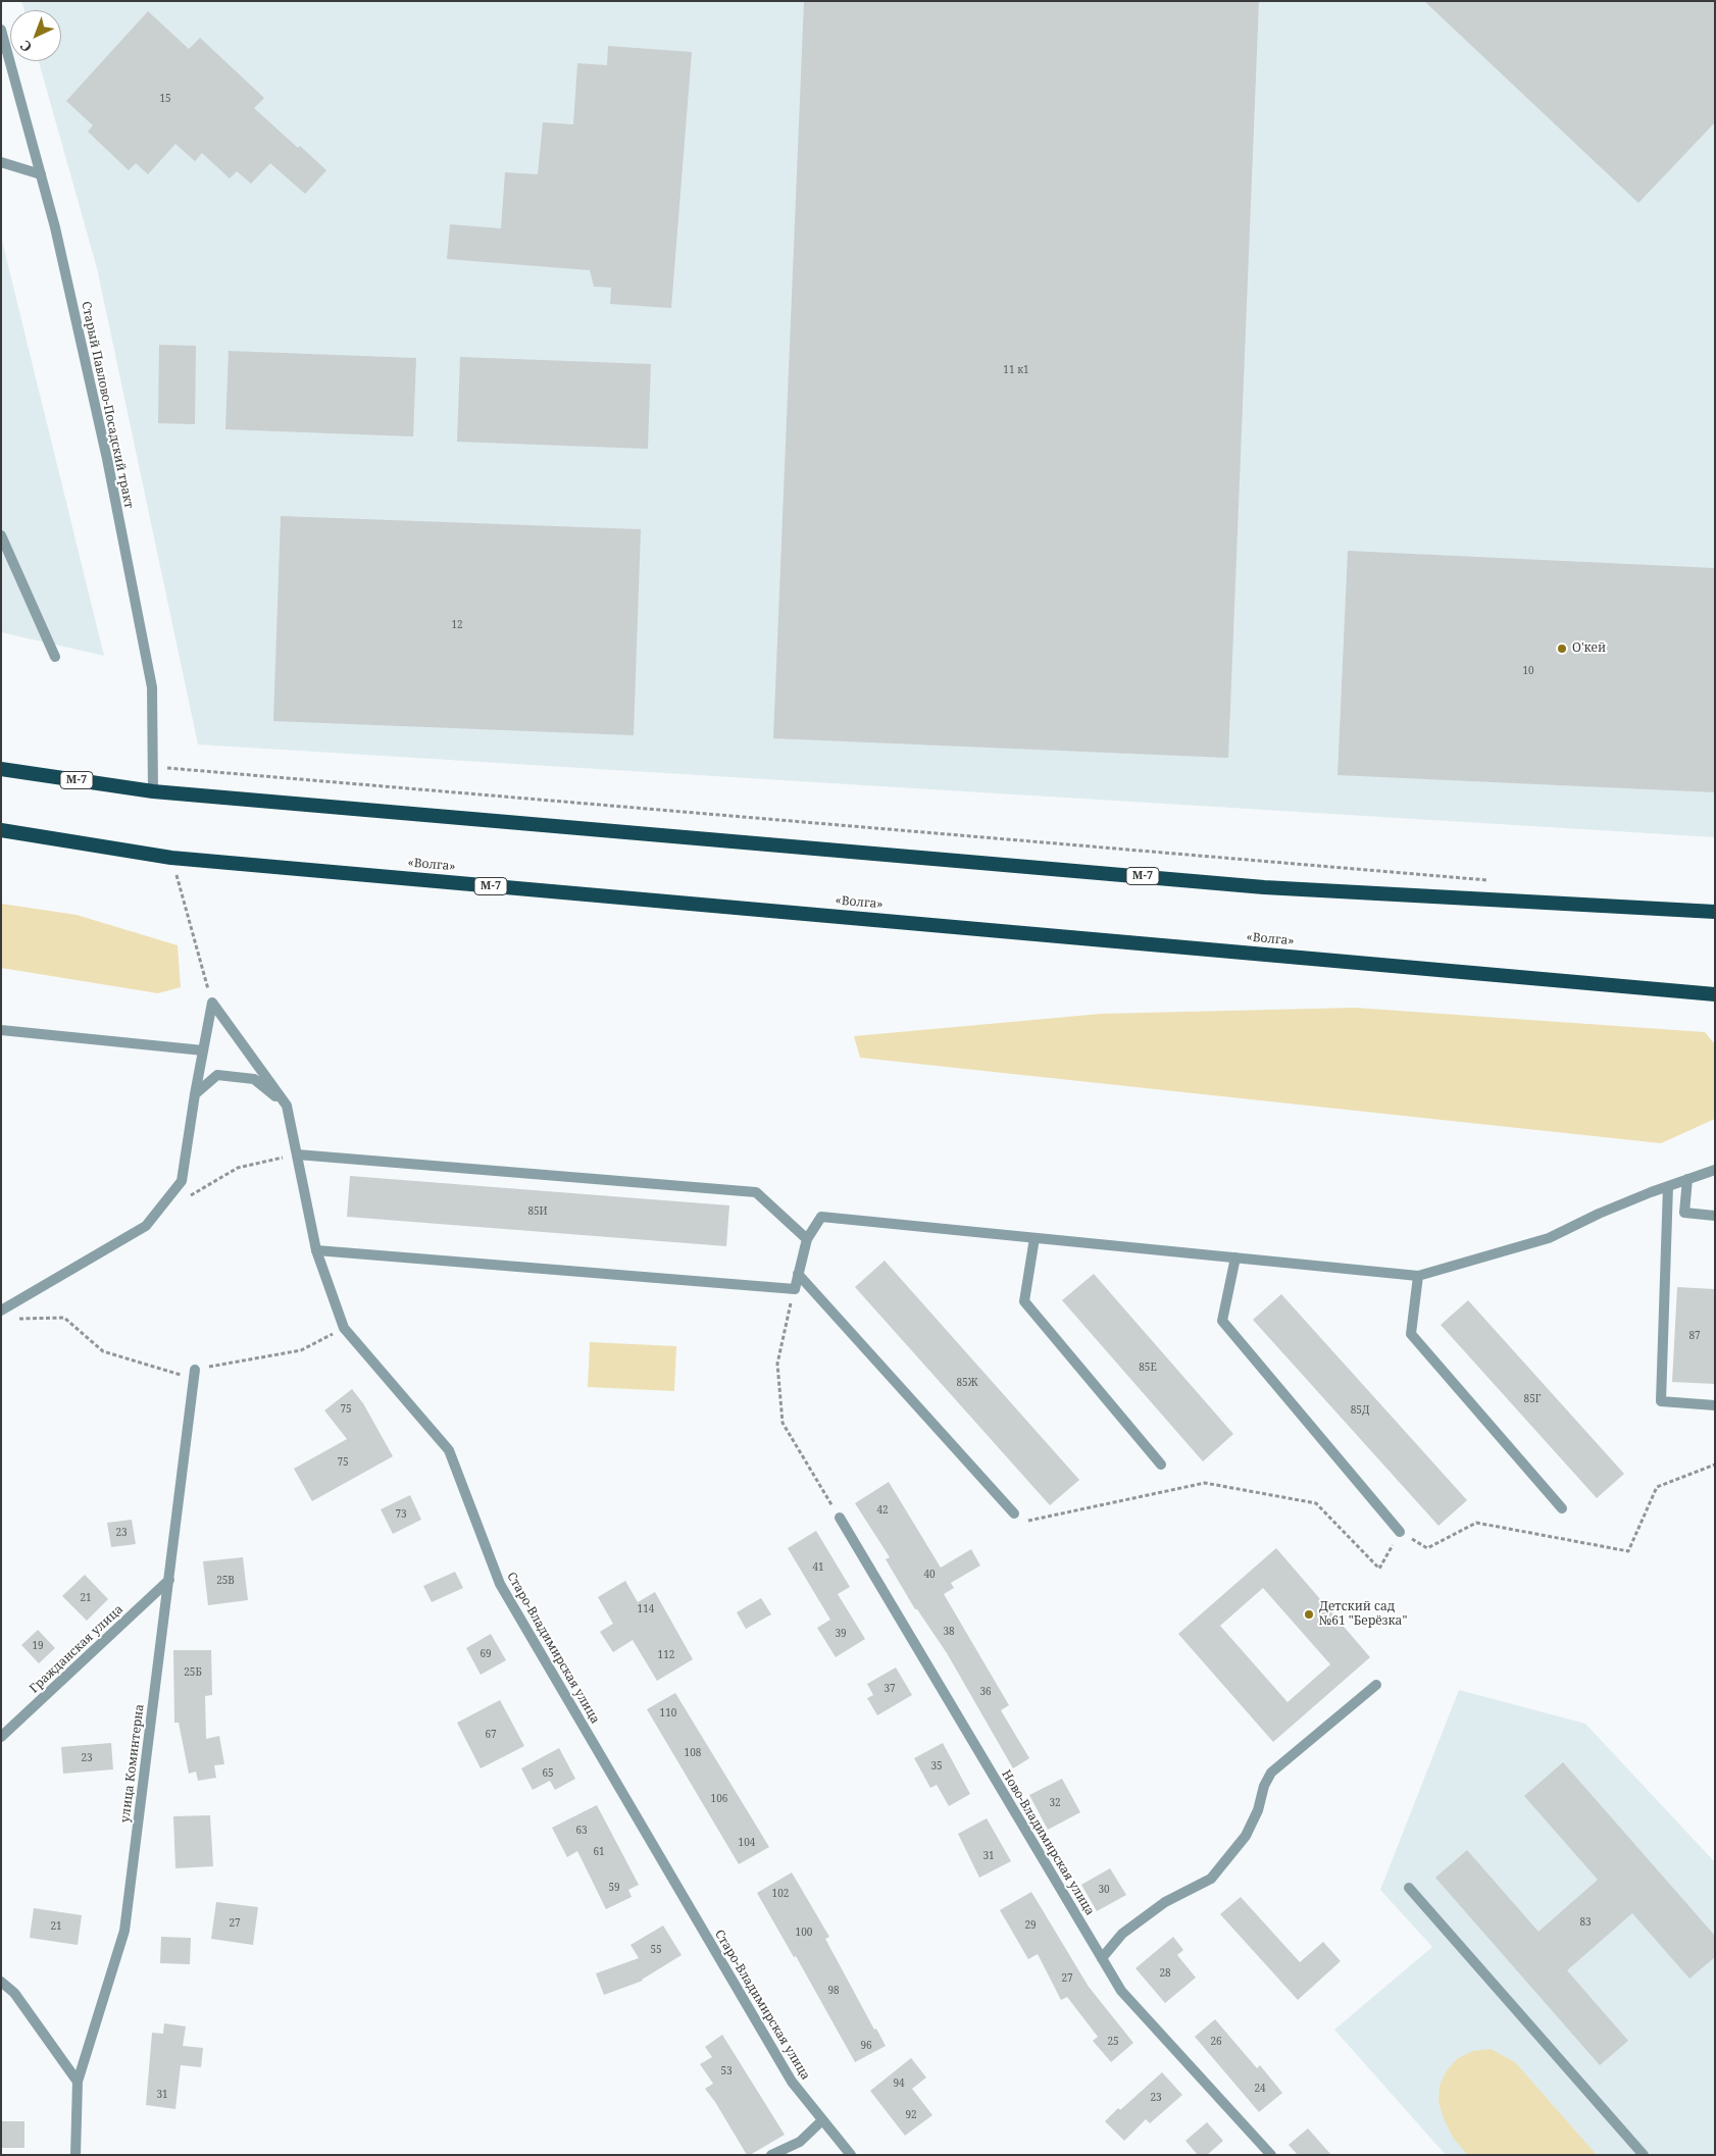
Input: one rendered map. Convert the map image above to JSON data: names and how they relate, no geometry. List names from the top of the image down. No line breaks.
{"streets":{"highway":["М-7","«Волга»"],"street":["Старый Павлово-Посадский тракт","Старо-Владимирская улица","Гражданская улица","улица Коминтерна","Ново-Владимирская улица"]},"crossings":[["Старый Павлово-Посадский тракт","М-7"],["Гражданская улица","улица Коминтерна"]],"places":["О'кей","Детский сад №61 \"Берёзка\""],"house_numbers":["15","11 к1","12","10","85И","87","85Е","85Ж","85Г","75","85Д","75","42","73","23","41","40","25В","21","114","38","39","19","69","112","25Б","37","36","110","67","108","23","35","65","106","32","63","104","61","31","59","30","102","83","27","29","21","100","55","28","27","98","25","26","96","53","94","24","31","23","92"],"north":"bottom left"}
